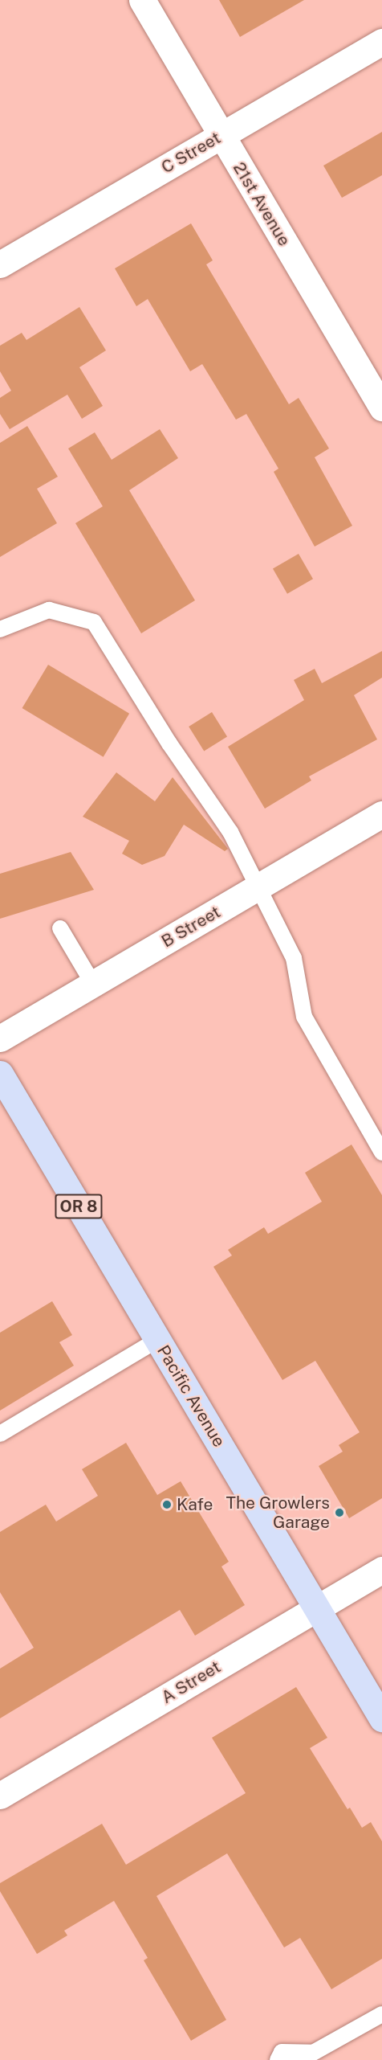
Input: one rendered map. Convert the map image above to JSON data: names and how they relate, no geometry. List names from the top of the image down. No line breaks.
{"streets":{"main road":["OR 8","Pacific Avenue"],"street":["C Street","21st Avenue","B Street","A Street"]},"crossings":[["C Street","21st Avenue"],["Pacific Avenue","A Street"]],"places":["Kafe","The Growlers Garage"]}
